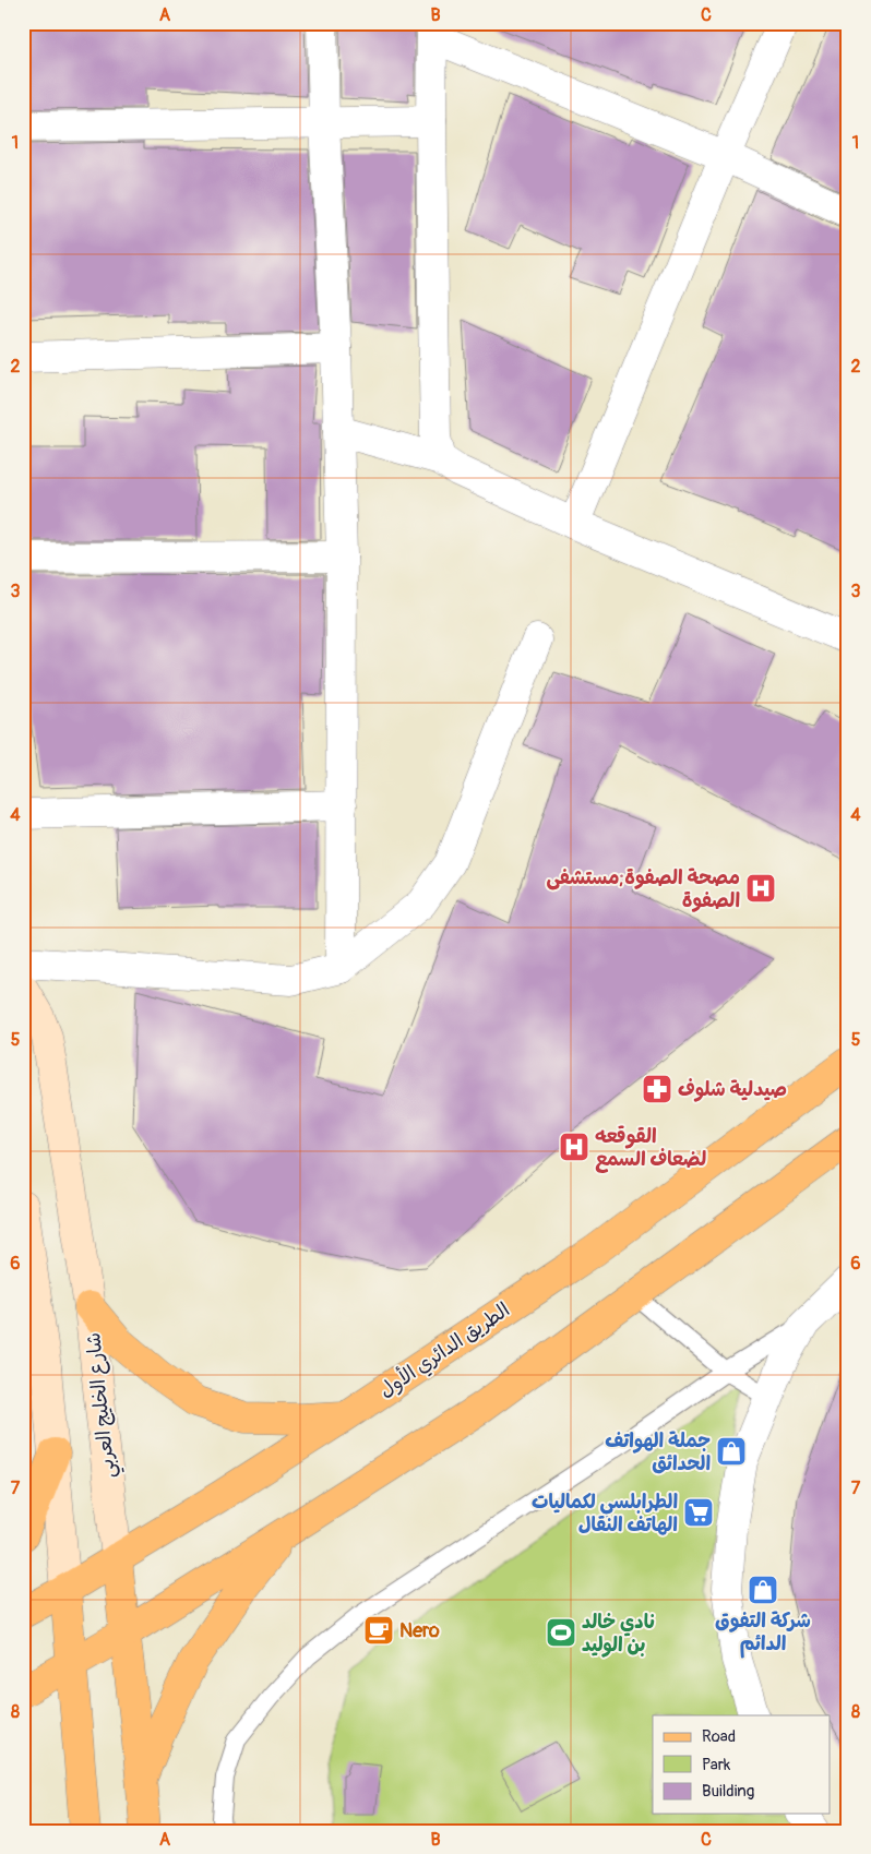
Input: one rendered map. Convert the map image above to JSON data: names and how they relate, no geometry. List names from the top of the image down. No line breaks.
{"streets":{"main road":["الطريق الدائري الأول","شارع الخليج العربي"]},"crossings":[["الطريق الدائري الأول","شارع الخليج العربي"]],"places":{"hospital":["مصحة الصفوة;مستشفى الصفوة","القوقعه لضعاف السمع"],"pharmacy":["صيدلية شلوف"],"shop":["جملة الهواتف الحدائق","شركة التفوق الدائم"],"supermarket":["الطرابلسي لكماليات الهاتف النقال"],"cafe":["Nero"],"sports":["نادي خالد بن الوليد"]},"legend":["Road","Park","Building"],"grid":{"columns":["A","B","C"],"rows":["1","2","3","4","5","6","7","8"]}}
